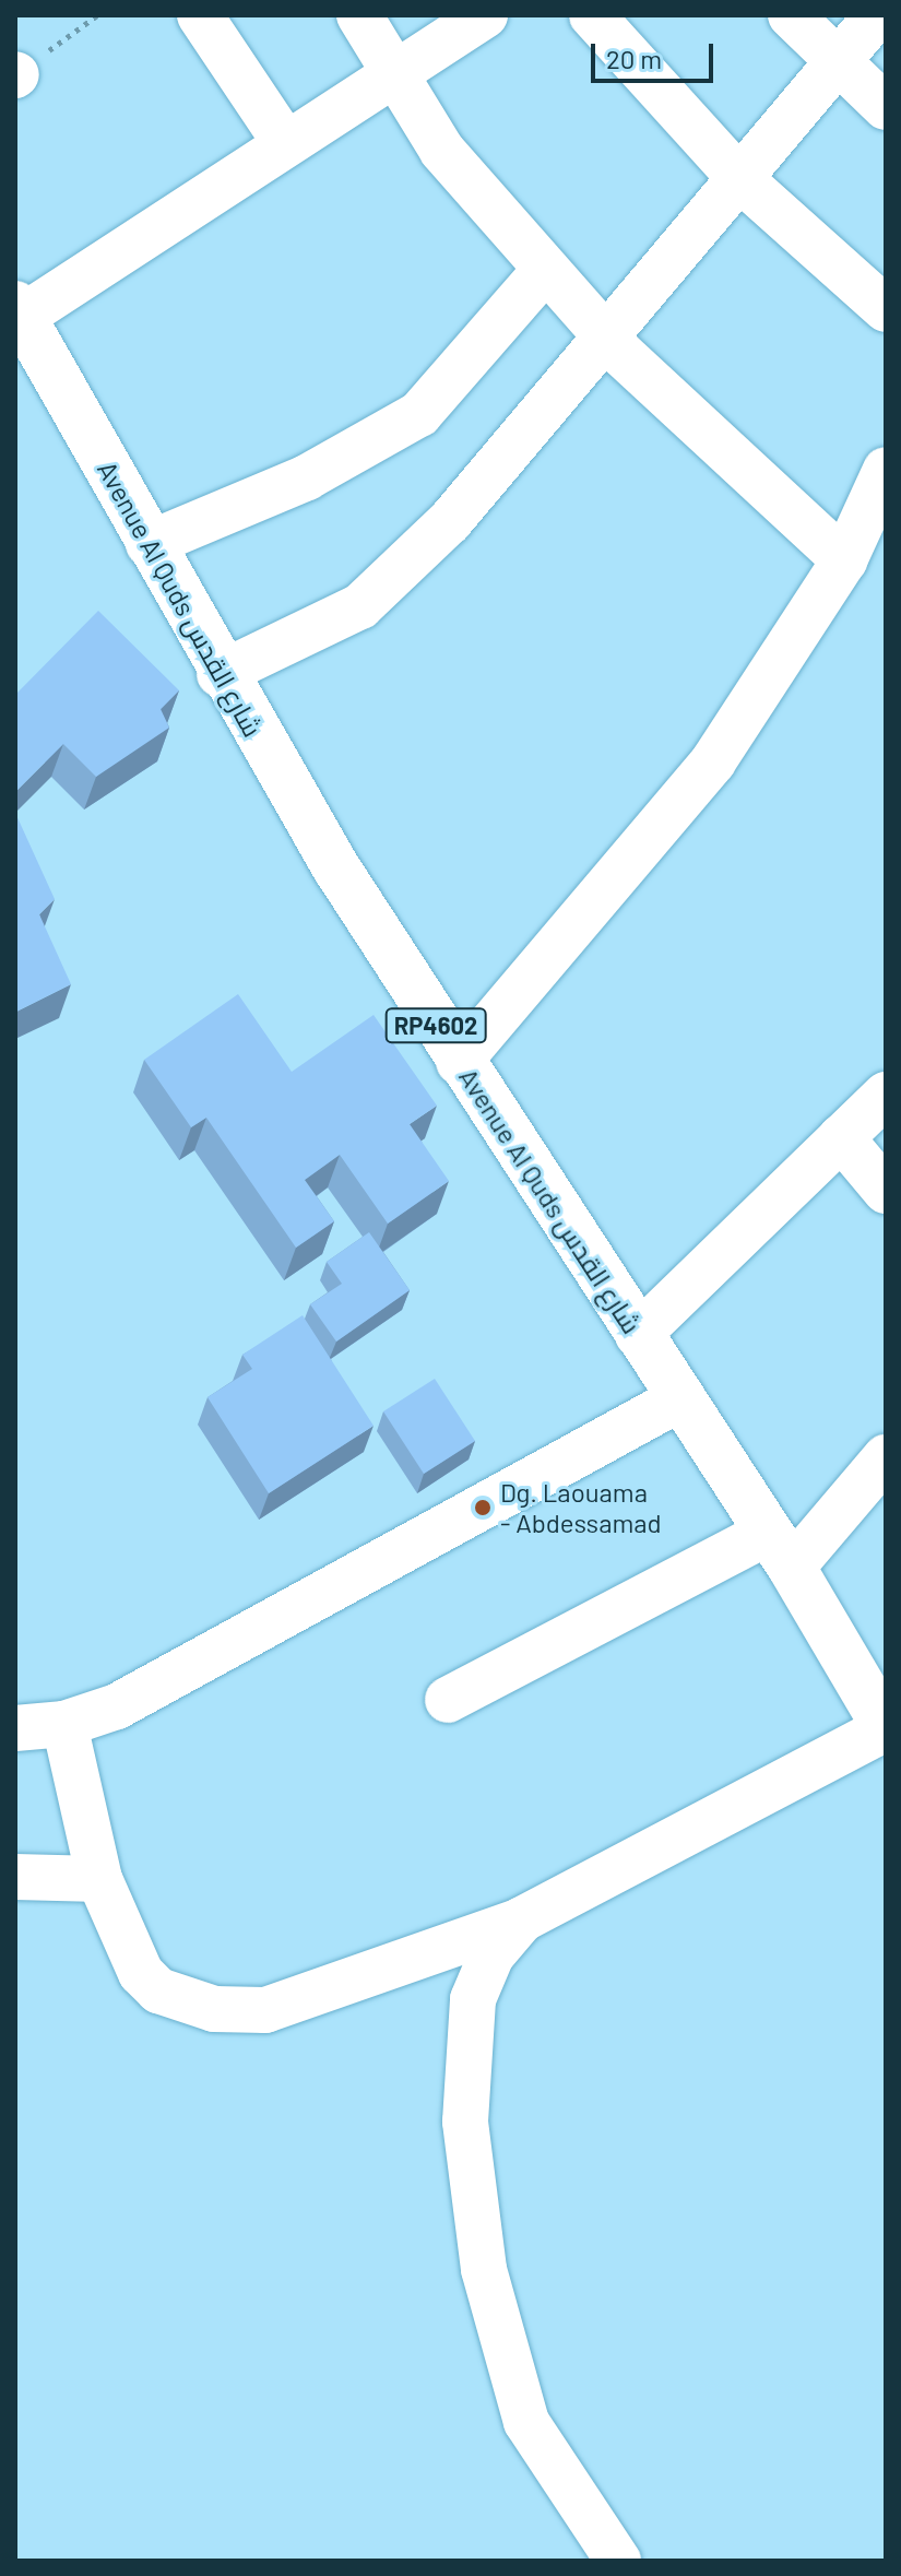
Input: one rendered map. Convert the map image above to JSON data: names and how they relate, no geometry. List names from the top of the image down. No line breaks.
{"streets":{"main road":["Avenue Al Quds شارع القدس","RP4602"]},"places":["Dg. Laouama - Abdessamad"],"scale_bar":"20 m"}
